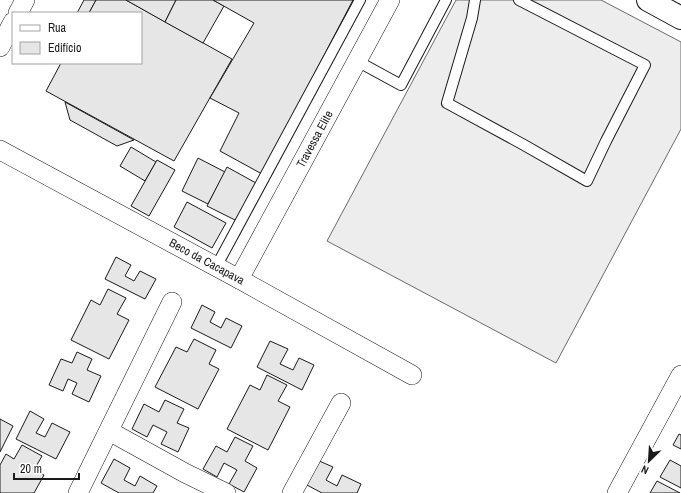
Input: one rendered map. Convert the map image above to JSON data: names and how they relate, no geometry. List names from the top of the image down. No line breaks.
{"streets":{"street":["Travessa Elite","Beco da Cacapava"]},"crossings":[["Travessa Elite","Beco da Cacapava"]],"legend":["Rua","Edifício"],"scale_bar":"20 m","north":"bottom left"}
